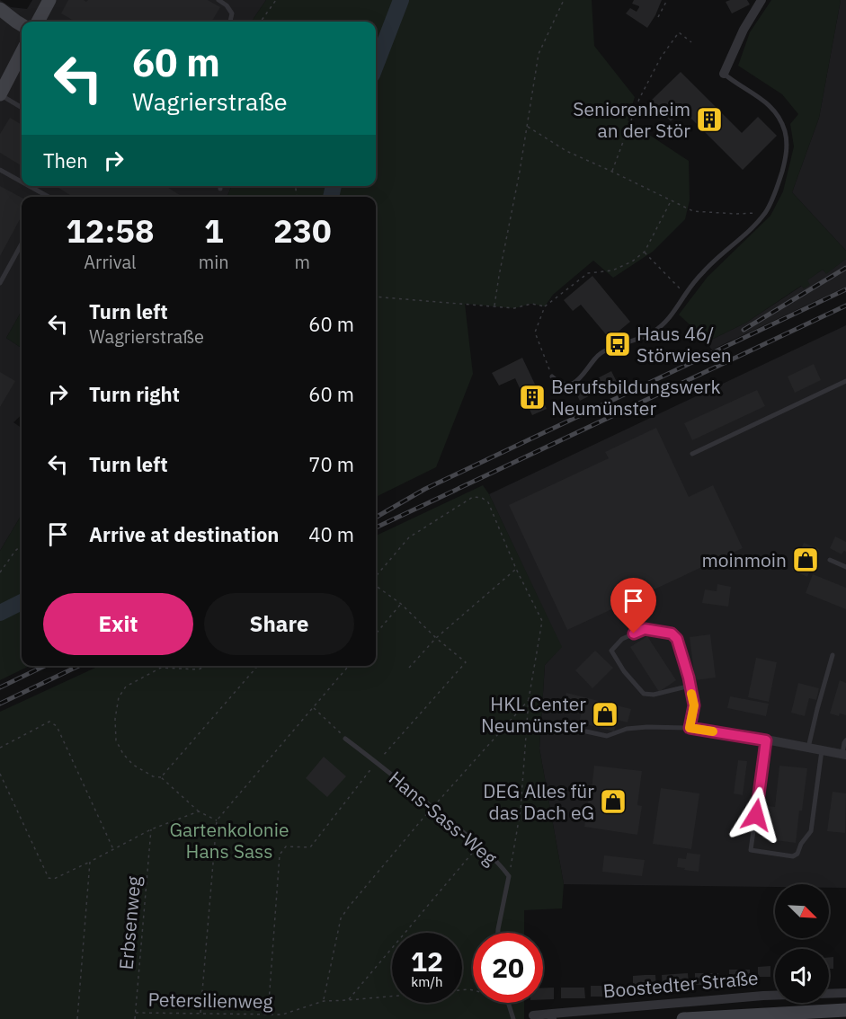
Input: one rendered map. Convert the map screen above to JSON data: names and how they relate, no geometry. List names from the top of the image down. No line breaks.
{"streets":{"street":["Boostedter Straße"],"lane":["Hans-Sass-Weg"],"path":["Erbsenweg","Petersilienweg"]},"crossings":[["Erbsenweg","Petersilienweg"]],"parks":["Gartenkolonie Hans Sass"],"places":{"building":["Seniorenheim an der Stör","Berufsbildungswerk Neumünster"],"bus stop":["Haus 46/ Störwiesen"],"shop":["moinmoin","HKL Center Neumünster","DEG Alles für das Dach eG"]},"north":"bottom right","page":{"turn":["60 m","Wagrierstraße"],"then":"Then","eta":["12:58","Arrival","1","min","230","m"],"list":[{"name":"Turn left","note":"Wagrierstraße","value":"60 m"},{"name":"Turn right","value":"60 m"},{"name":"Turn left","value":"70 m"},{"name":"Arrive at destination","value":"40 m"}],"buttons":["Exit","Share"],"speed":"12 km/h","limit":"20"}}
